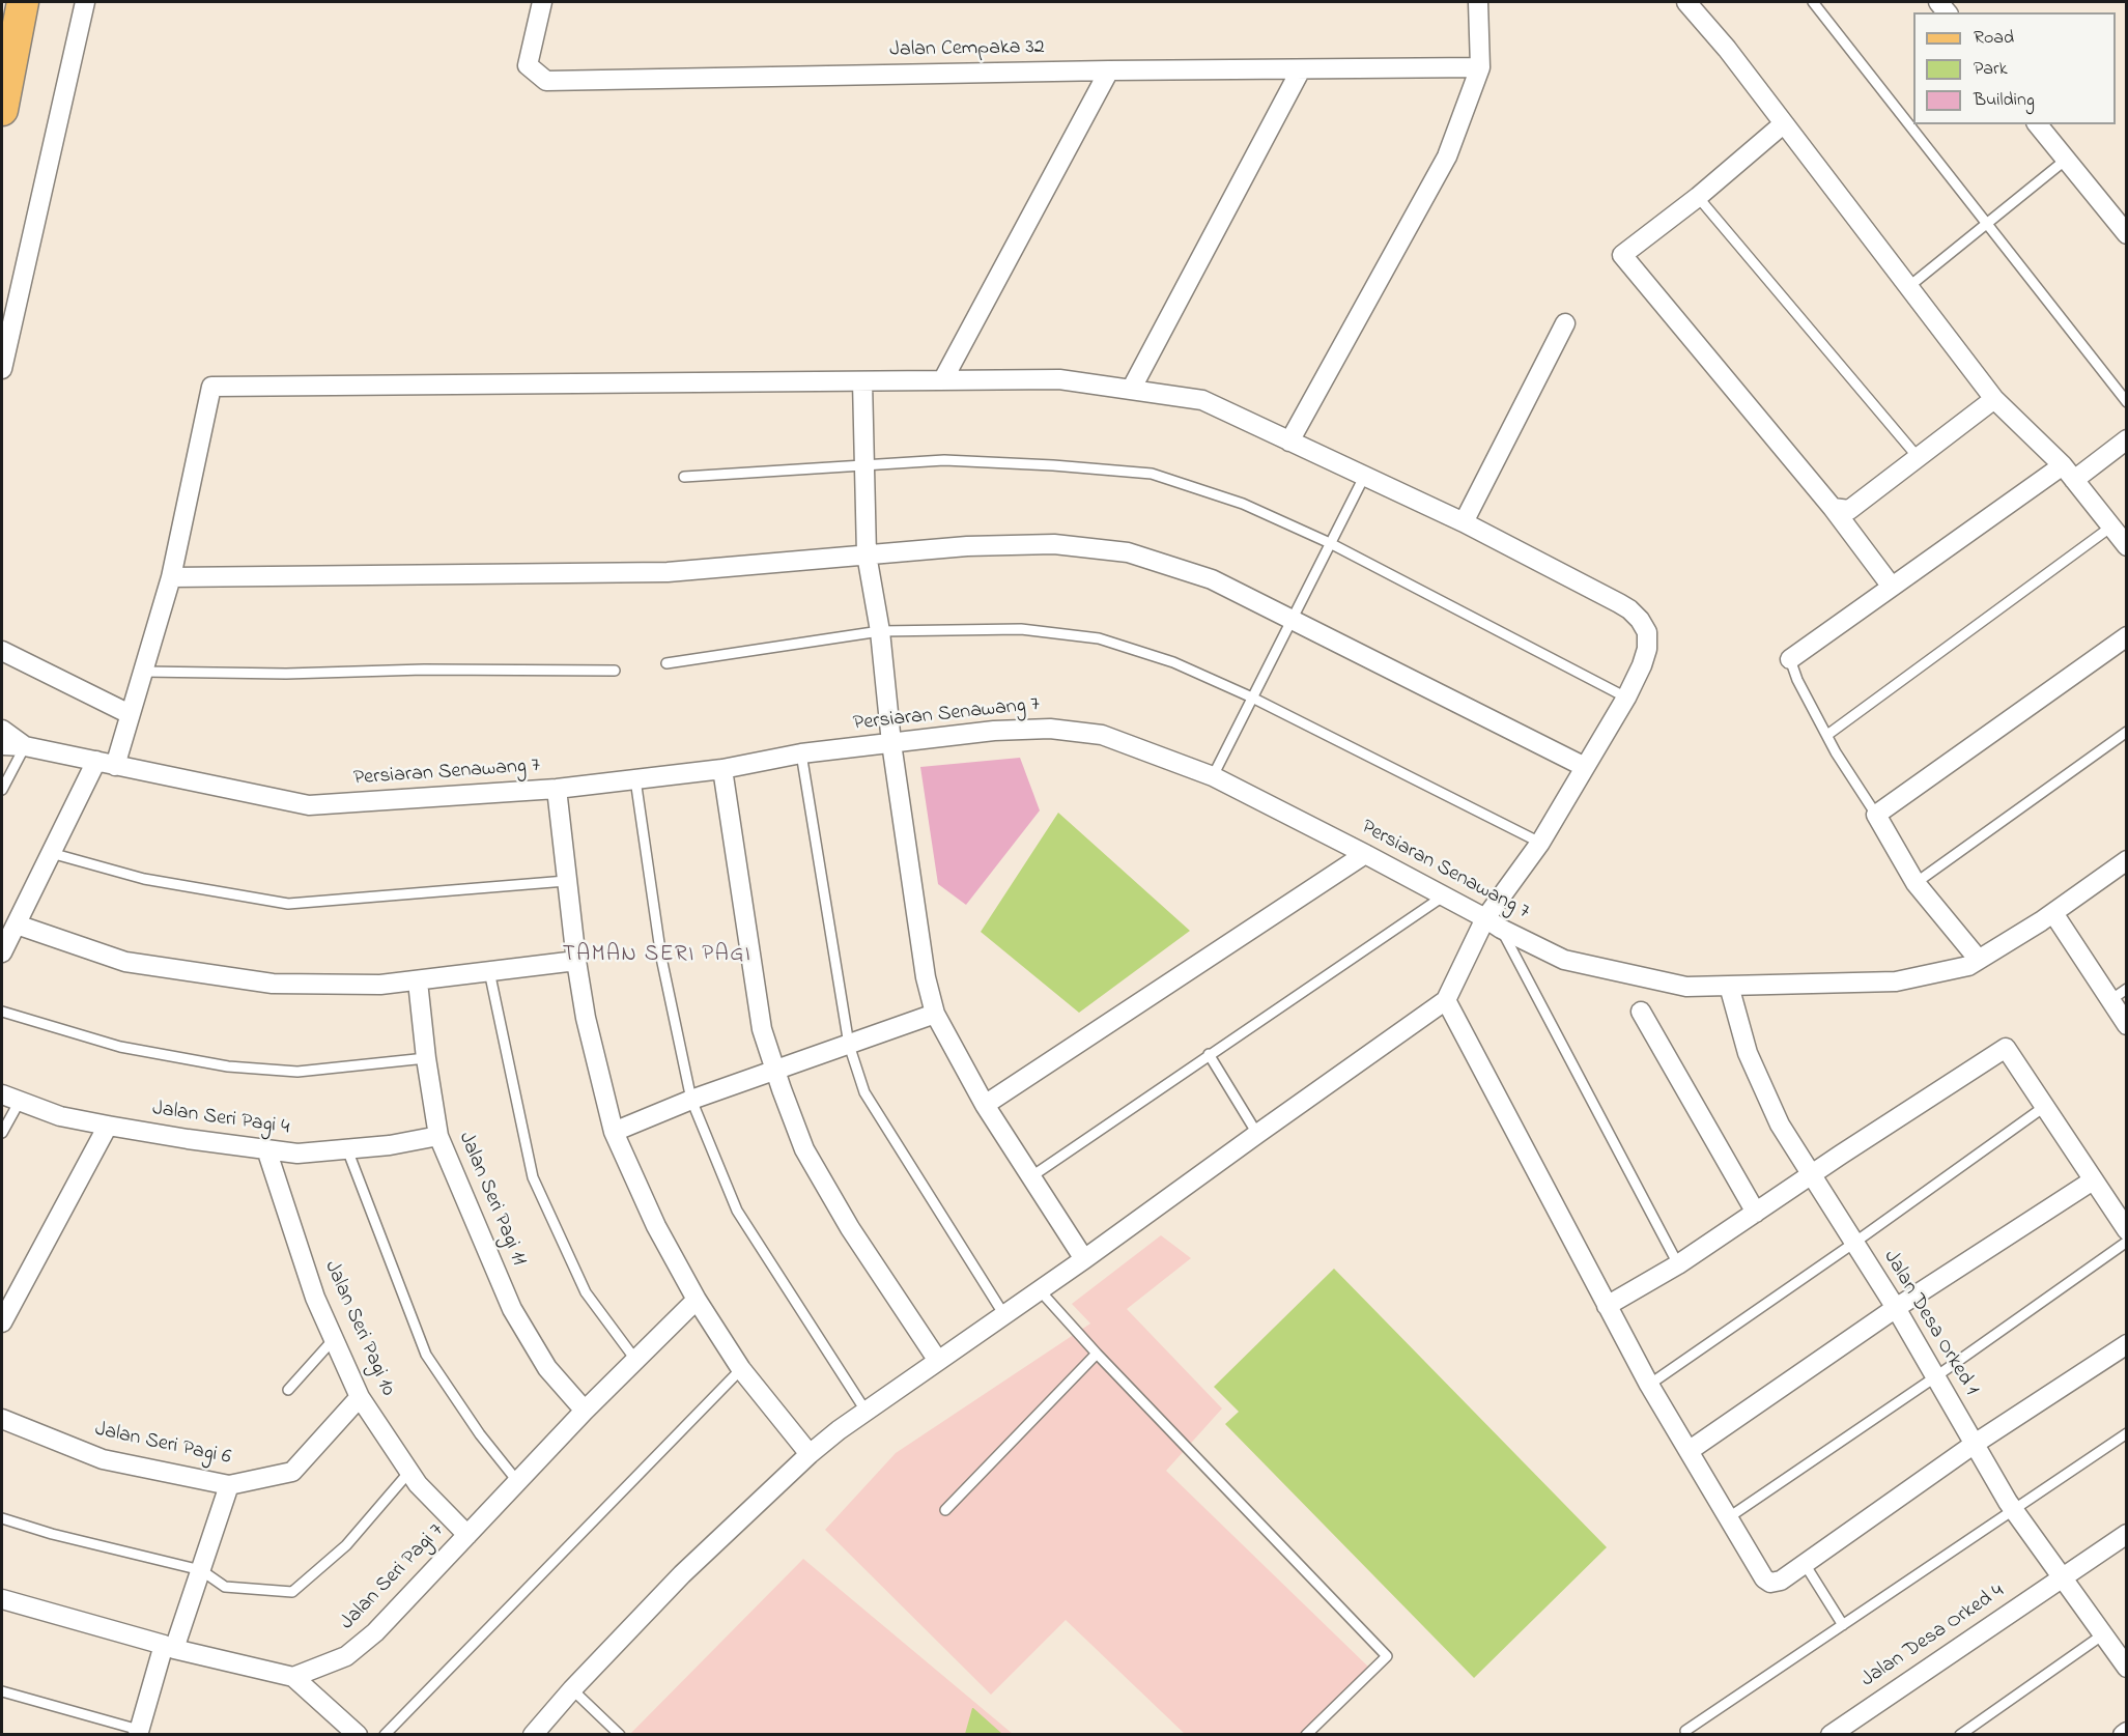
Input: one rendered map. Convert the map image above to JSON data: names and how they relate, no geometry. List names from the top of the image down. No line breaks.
{"streets":{"street":["Jalan Cempaka 32","Persiaran Senawang 7","Jalan Seri Pagi 4","Jalan Seri Pagi 11","Jalan Desa Orked 1","Jalan Seri Pagi 10","Jalan Seri Pagi 6","Jalan Seri Pagi 7","Jalan Desa Orked 4"]},"crossings":[["Persiaran Senawang 7","Jalan Desa Orked 1"],["Jalan Seri Pagi 4","Jalan Seri Pagi 11"],["Jalan Seri Pagi 4","Jalan Seri Pagi 10"],["Jalan Seri Pagi 11","Jalan Seri Pagi 7"],["Jalan Desa Orked 1","Jalan Desa Orked 4"],["Jalan Seri Pagi 10","Jalan Seri Pagi 6"],["Jalan Seri Pagi 10","Jalan Seri Pagi 7"]],"districts":["TAMAN SERI PAGI"],"legend":["Road","Park","Building"]}
